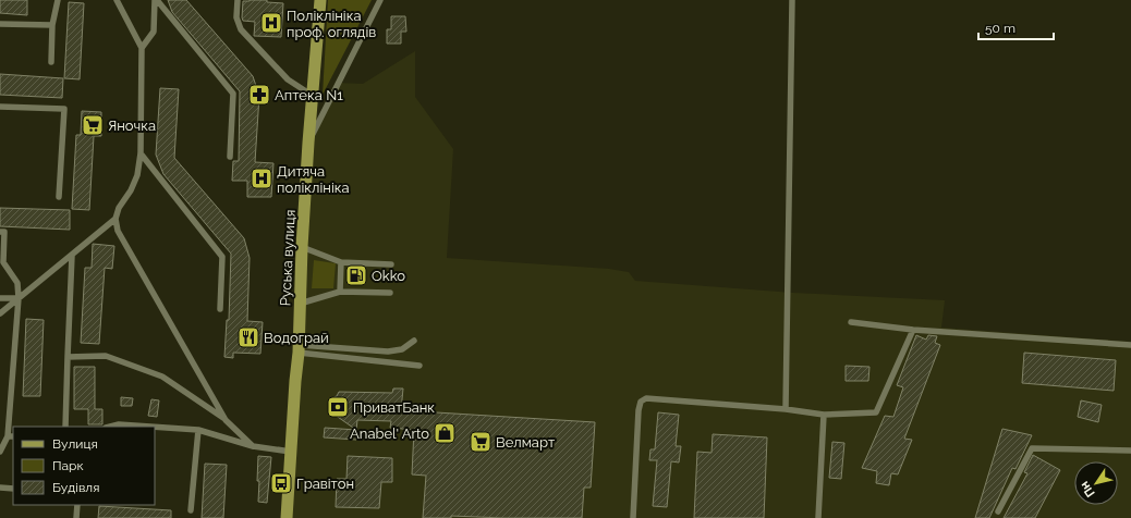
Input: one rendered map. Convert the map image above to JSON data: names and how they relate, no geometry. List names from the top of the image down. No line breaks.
{"streets":{"main road":["Руська вулиця"]},"places":{"hospital":["Поліклініка проф. оглядів","Дитяча поліклініка"],"pharmacy":["Аптека N1"],"supermarket":["Яночка","Велмарт"],"fuel station":["Okko"],"restaurant":["Водограй"],"bank":["ПриватБанк"],"shop":["Anabel' Arto"],"bus stop":["Гравітон"]},"legend":["Вулиця","Парк","Будівля"],"scale_bar":"50 m","north":"bottom left"}
